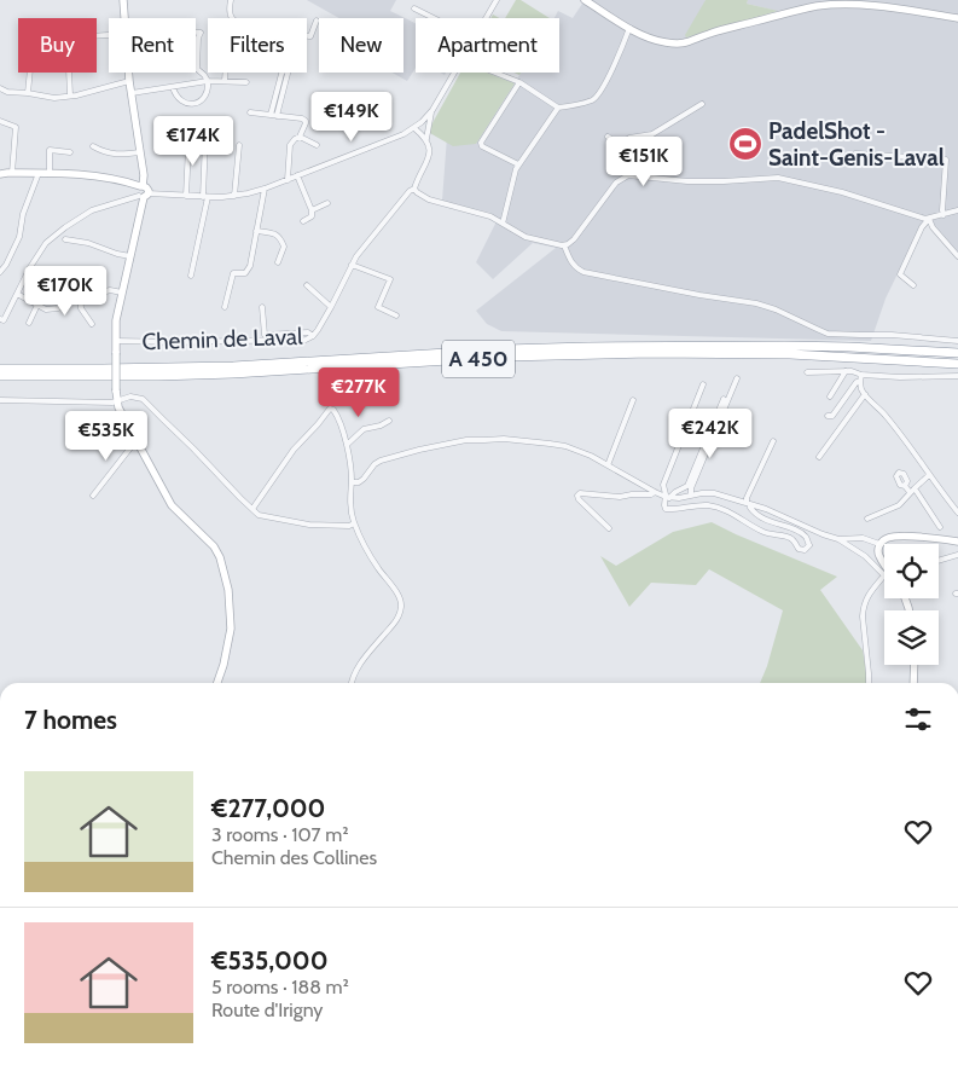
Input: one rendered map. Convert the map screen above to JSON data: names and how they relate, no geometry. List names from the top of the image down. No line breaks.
{"streets":{"highway":["A 450"],"street":["Chemin de Laval"]},"places":{"sports":["PadelShot - Saint-Genis-Laval"]},"page":{"chip":["Buy","Rent","Filters","New","Apartment"],"price":["€149K","€174K","€151K","€170K","€277K","€242K","€535K"],"heading":"7 homes","list":[{"name":"€277,000","note":"3 rooms · 107 m² · Chemin des Collines"},{"name":"€535,000","note":"5 rooms · 188 m² · Route d'Irigny"}]}}
